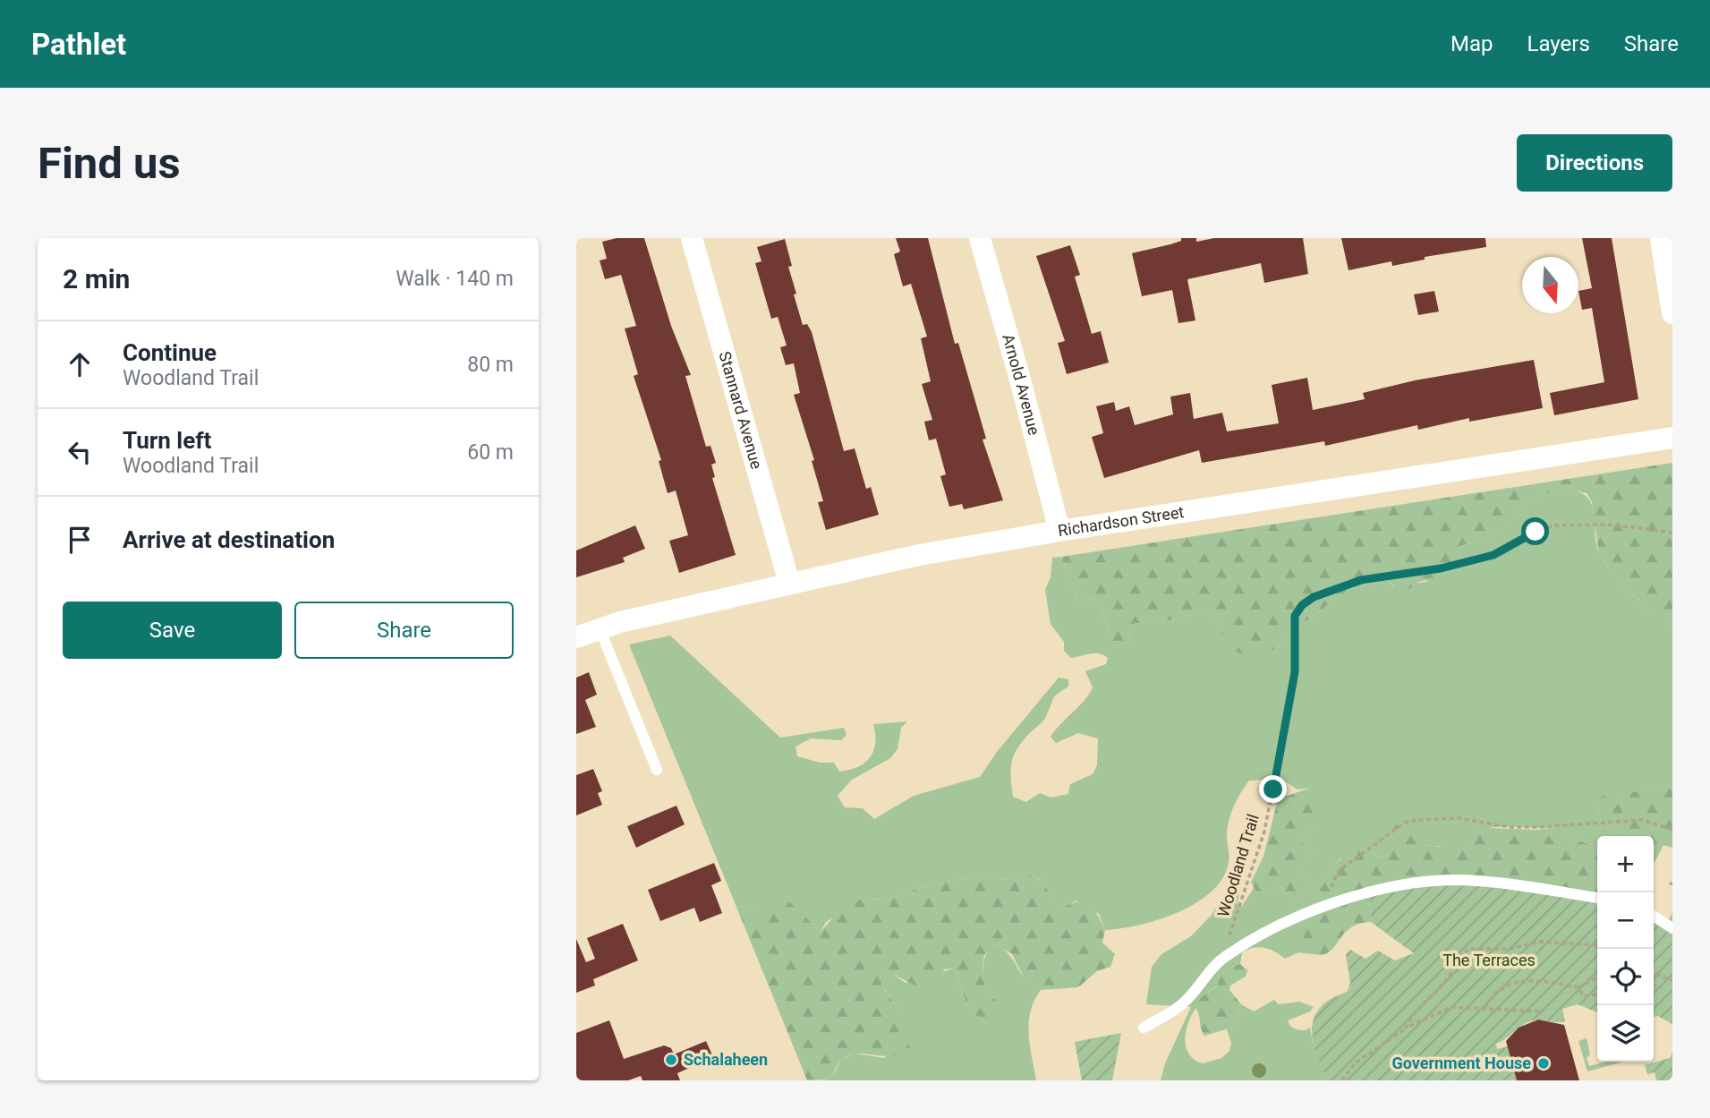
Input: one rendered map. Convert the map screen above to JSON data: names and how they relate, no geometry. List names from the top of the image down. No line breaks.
{"streets":{"street":["Arnold Avenue","Stannard Avenue","Richardson Street"],"path":["Woodland Trail"]},"crossings":[["Arnold Avenue","Richardson Street"],["Stannard Avenue","Richardson Street"]],"parks":["The Terraces"],"places":["Schalaheen","Government House"],"north":"bottom","page":{"header":"Pathlet","nav":["Map","Layers","Share"],"buttons":["Directions",["Save","Share"]],"title":"Find us","heading":["2 min","Walk · 140 m"],"list":[["Continue","Woodland Trail","80 m"],["Turn left","Woodland Trail","60 m"],"Arrive at destination"],"map_buttons":["+","−"]}}
